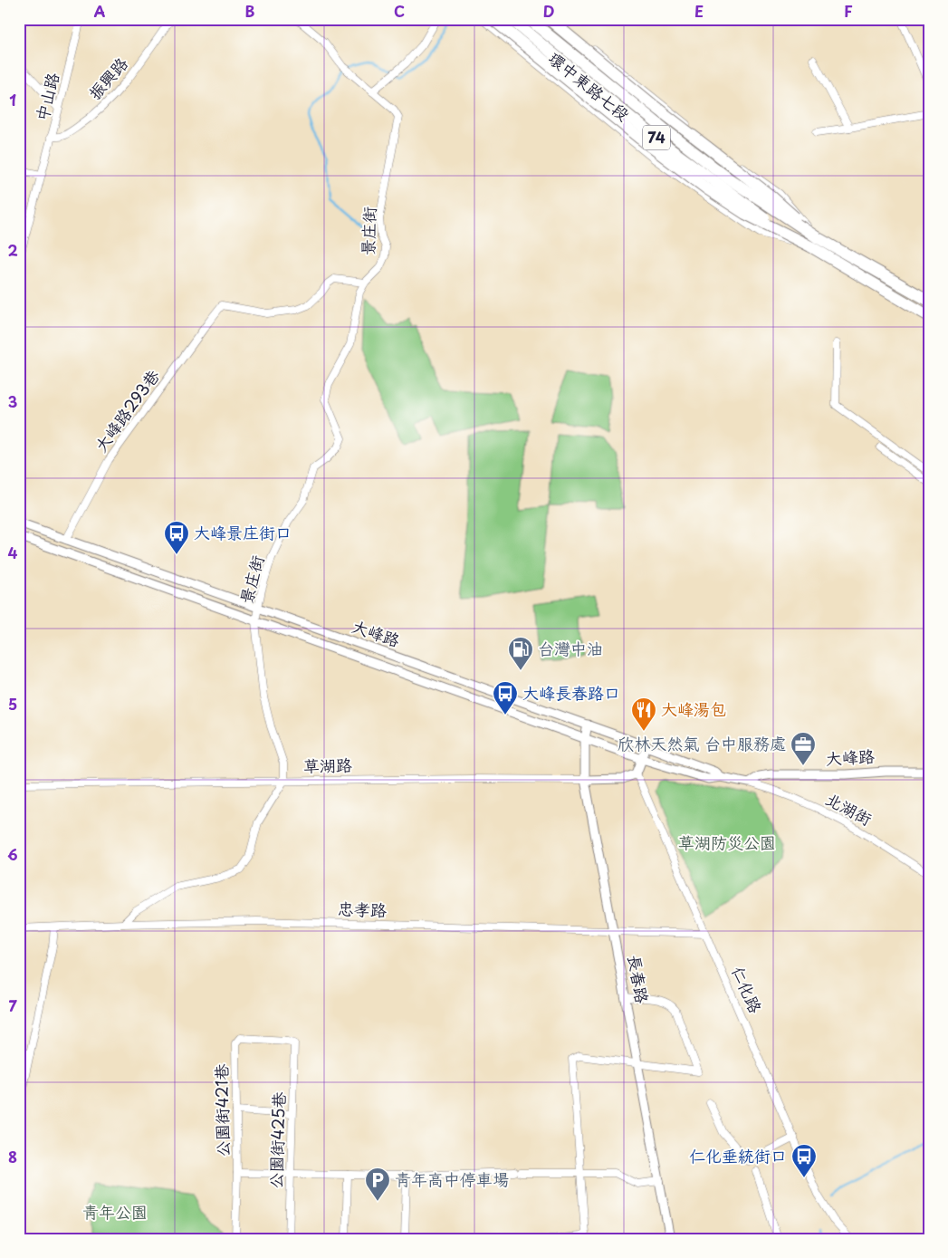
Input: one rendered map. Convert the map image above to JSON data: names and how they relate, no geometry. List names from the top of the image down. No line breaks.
{"streets":{"highway":["74"],"street":["振興路","環中東路七段","中山路","景庄街","大峰路293巷","大峰路","草湖路","北湖街","忠孝路","長春路","仁化路","公園街421巷","公園街425巷"]},"crossings":[["振興路","中山路"],["環中東路七段","74"],["景庄街","大峰路293巷"],["景庄街","大峰路"],["景庄街","草湖路"],["大峰路293巷","大峰路"],["大峰路","北湖街"],["大峰路","長春路"],["草湖路","長春路"],["草湖路","仁化路"],["忠孝路","長春路"],["忠孝路","仁化路"],["公園街421巷","公園街425巷"]],"parks":["草湖防災公園","青年公園"],"places":{"bus stop":["大峰景庄街口","大峰長春路口","仁化垂統街口"],"fuel station":["台灣中油"],"restaurant":["大峰湯包"],"office":["欣林天然氣 台中服務處"],"parking":["青年高中停車場"]},"grid":{"columns":["A","B","C","D","E","F"],"rows":["1","2","3","4","5","6","7","8"]}}
